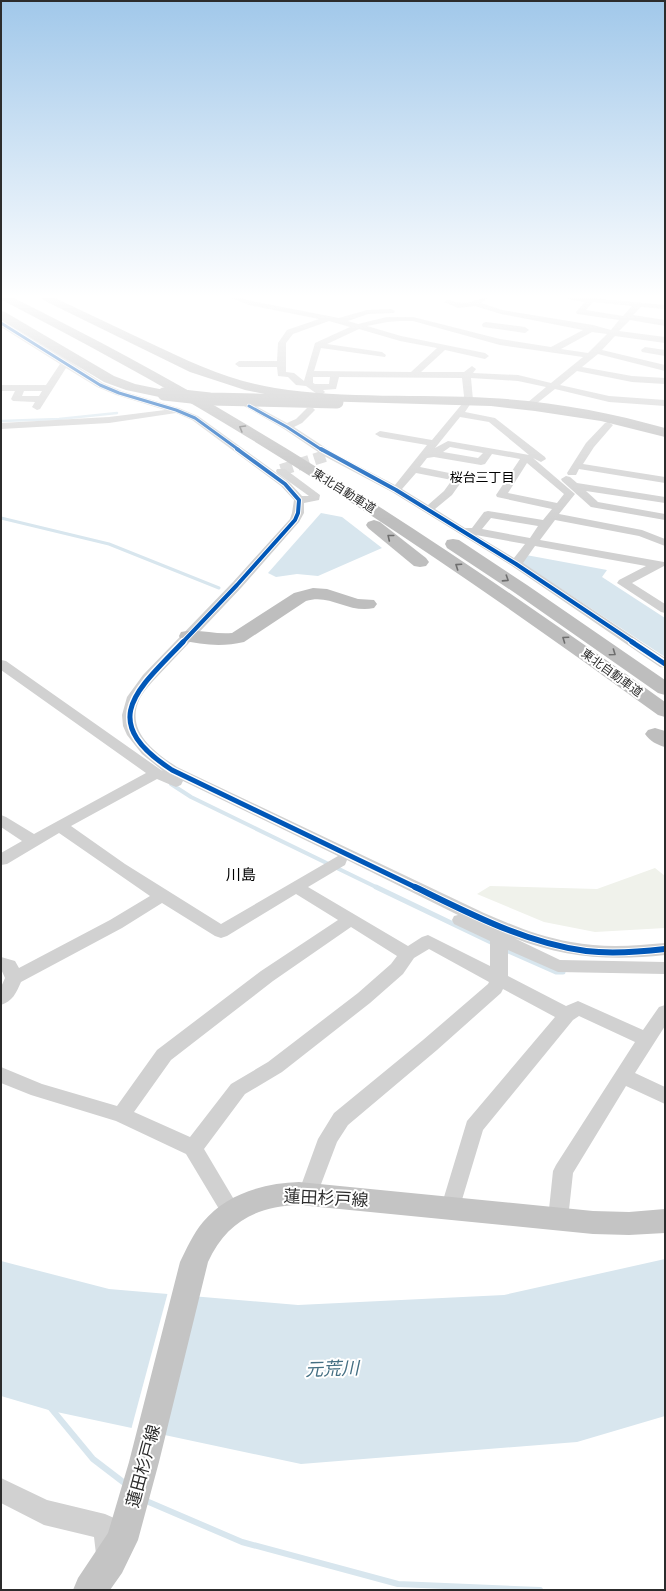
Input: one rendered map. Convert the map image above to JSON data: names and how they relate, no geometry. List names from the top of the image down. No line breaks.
{"streets":{"highway":["東北自動車道"],"main road":["蓮田杉戸線"]},"districts":["桜台三丁目","川島"],"water":["元荒川"]}
